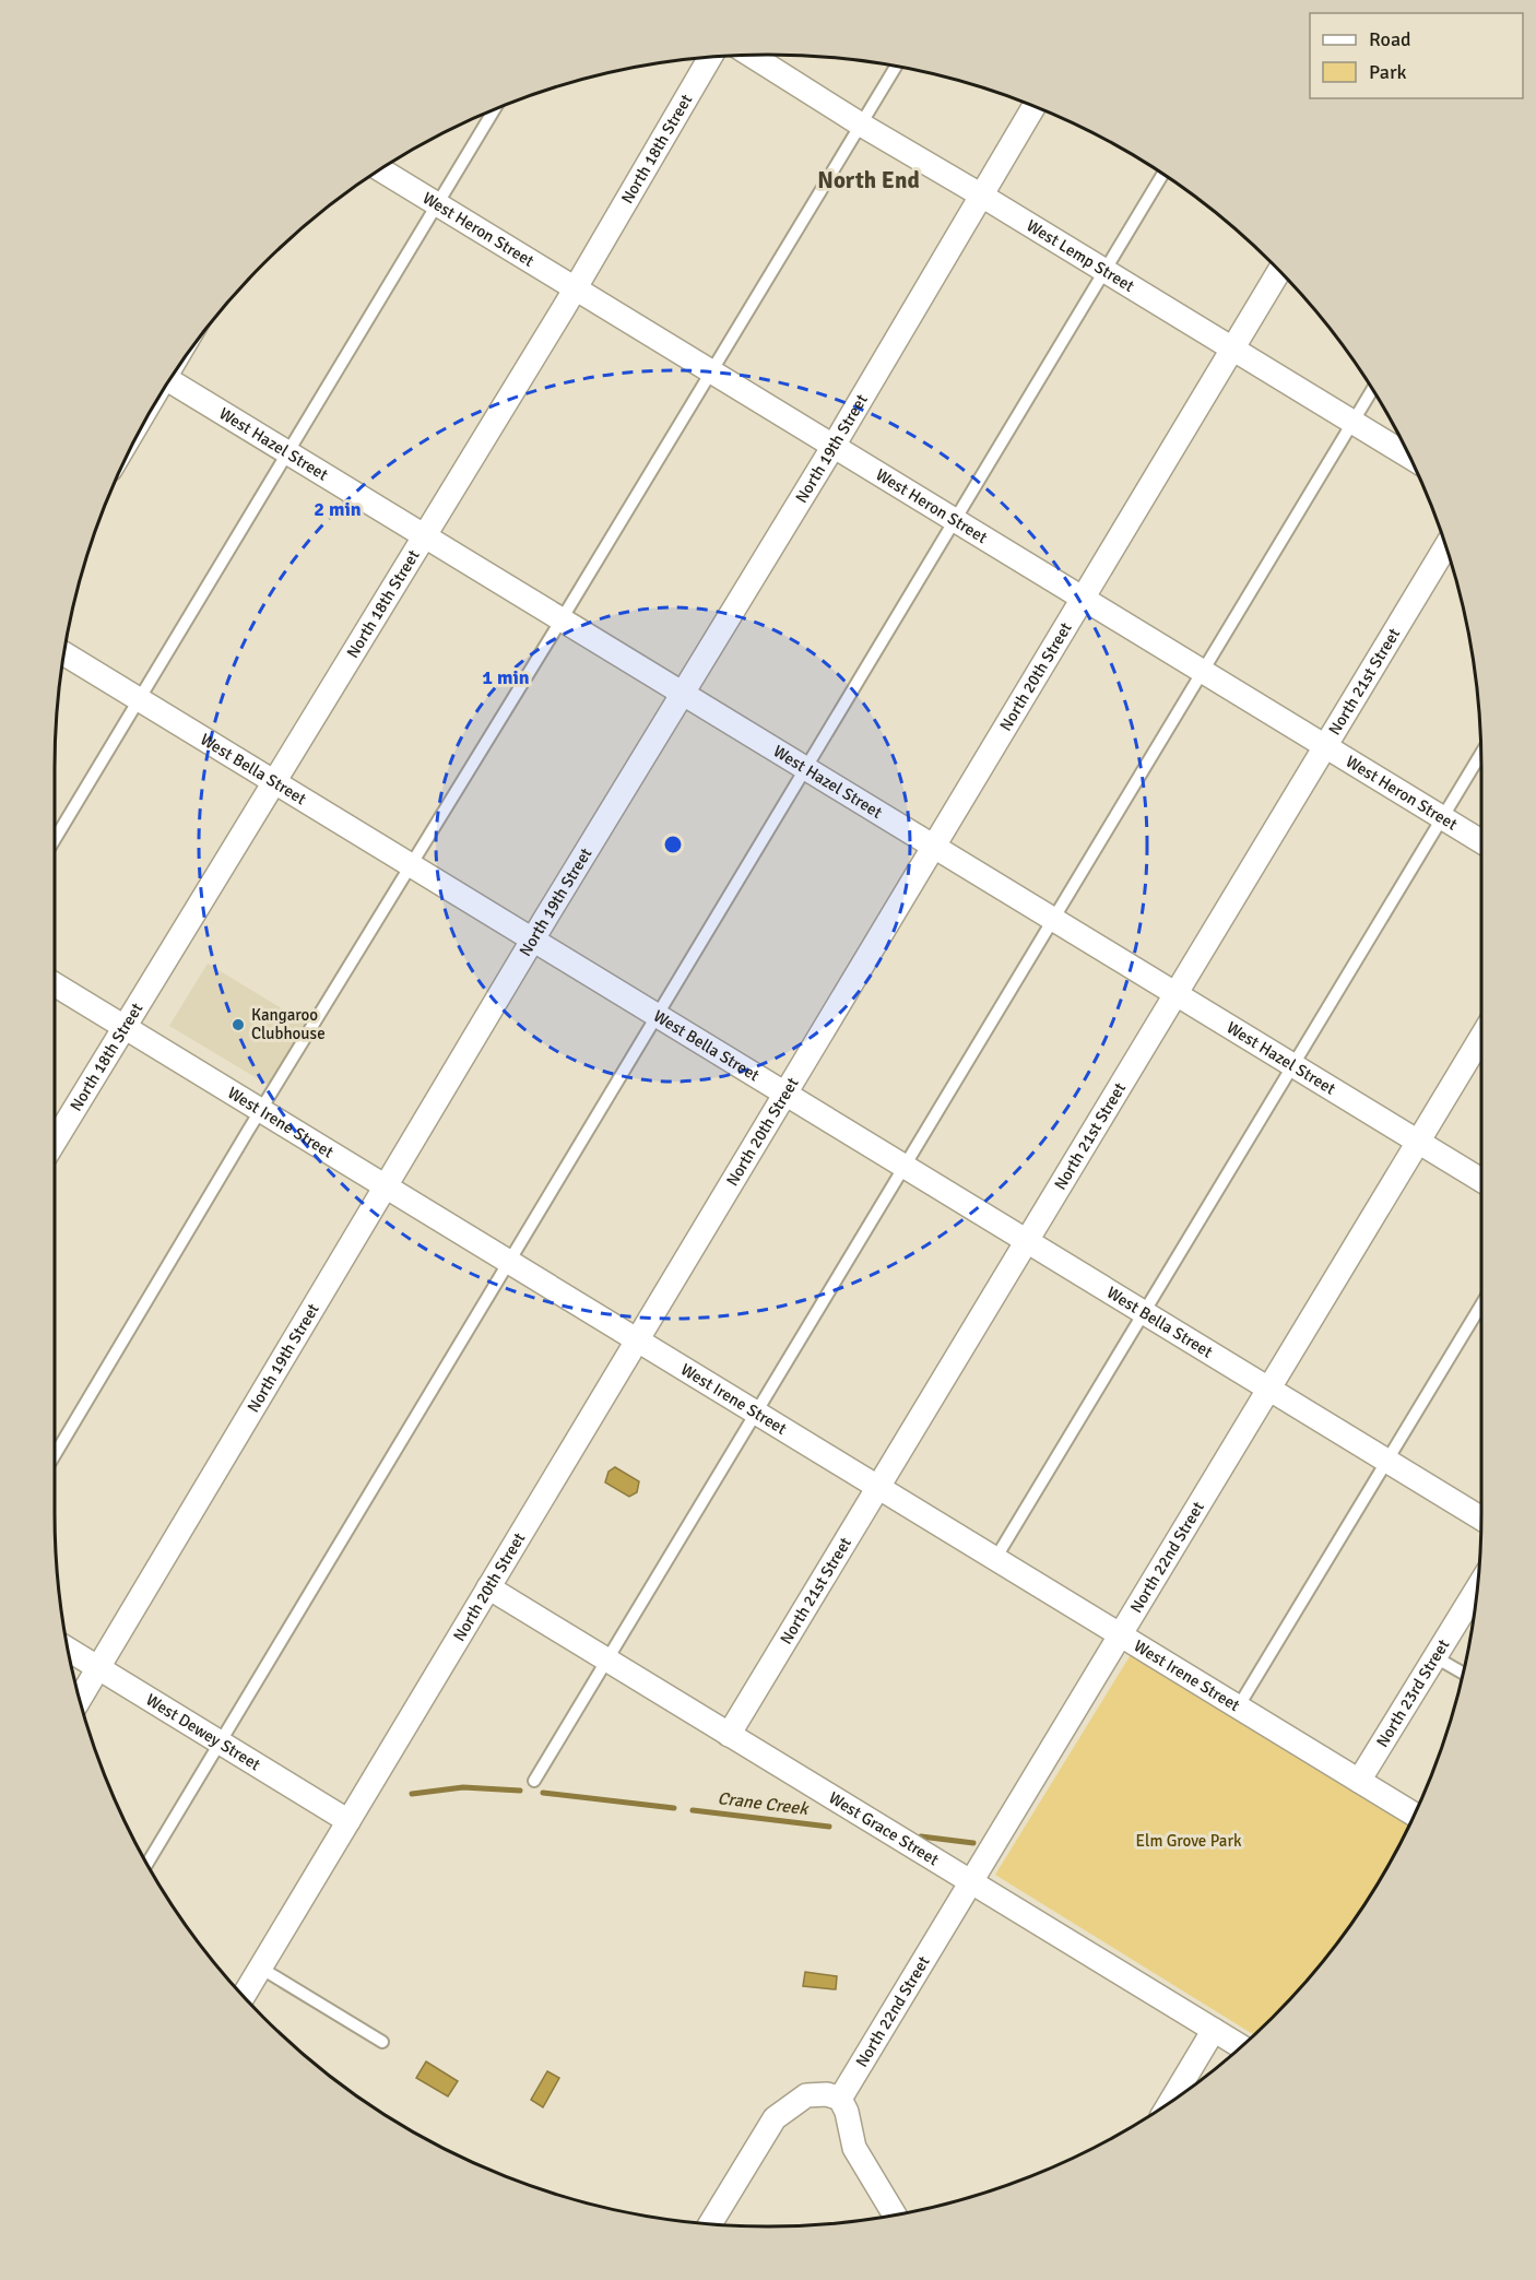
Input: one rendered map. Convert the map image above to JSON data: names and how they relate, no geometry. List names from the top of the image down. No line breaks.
{"streets":{"street":["North 18th Street","West Heron Street","West Lemp Street","West Hazel Street","North 19th Street","North 20th Street","North 21st Street","West Bella Street","West Irene Street","North 22nd Street","North 23rd Street","West Dewey Street","West Grace Street"]},"crossings":[["North 18th Street","West Heron Street"],["North 18th Street","West Hazel Street"],["North 18th Street","West Bella Street"],["North 18th Street","West Irene Street"],["West Heron Street","North 19th Street"],["West Heron Street","North 20th Street"],["West Heron Street","North 21st Street"],["West Lemp Street","North 19th Street"],["West Lemp Street","North 20th Street"],["West Hazel Street","North 19th Street"],["West Hazel Street","North 20th Street"],["West Hazel Street","North 21st Street"],["West Hazel Street","North 22nd Street"],["North 19th Street","West Bella Street"],["North 19th Street","West Irene Street"],["North 19th Street","West Dewey Street"],["North 20th Street","West Bella Street"],["North 20th Street","West Irene Street"],["North 20th Street","West Dewey Street"],["North 20th Street","West Grace Street"],["North 21st Street","West Bella Street"],["North 21st Street","West Irene Street"],["North 21st Street","West Grace Street"],["West Bella Street","North 22nd Street"],["West Irene Street","North 22nd Street"],["West Irene Street","North 23rd Street"],["North 22nd Street","West Grace Street"]],"districts":["North End"],"water":["Crane Creek"],"parks":["Elm Grove Park"],"places":["Kangaroo Clubhouse"],"legend":["Road","Park"],"rings":["2 min","1 min"]}
